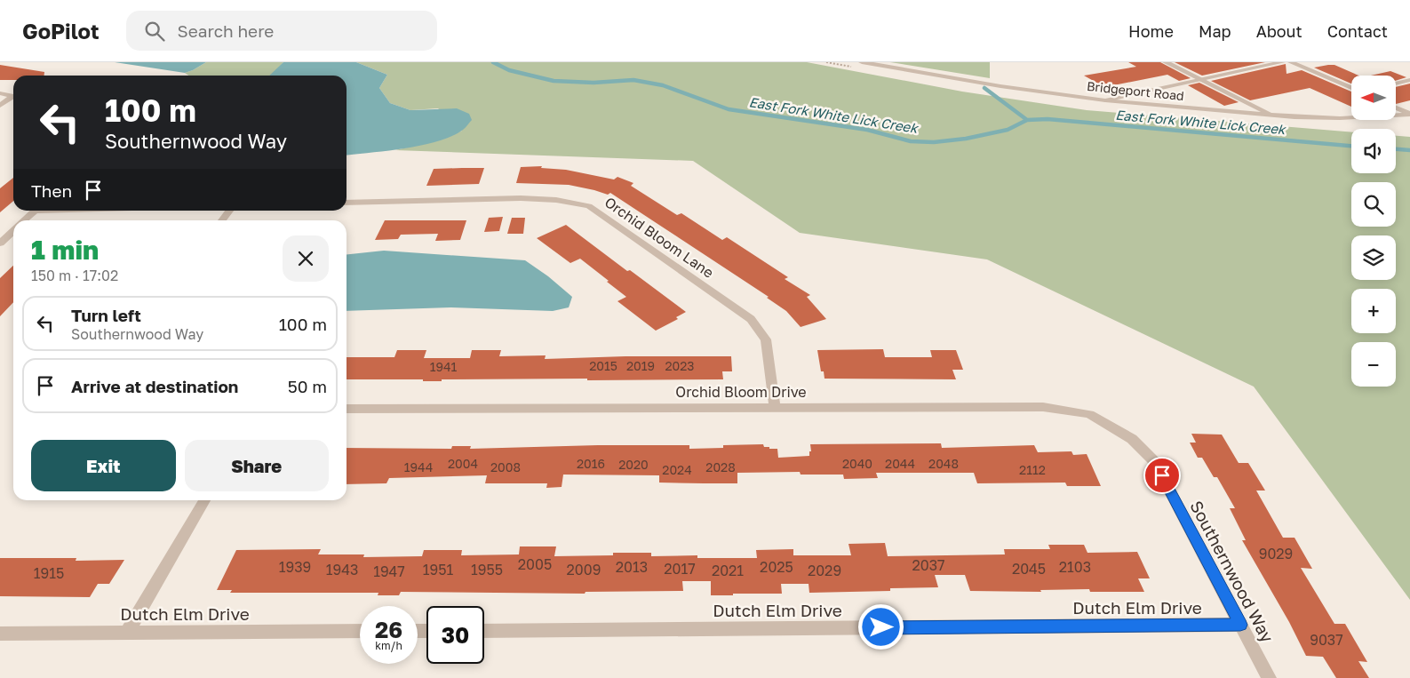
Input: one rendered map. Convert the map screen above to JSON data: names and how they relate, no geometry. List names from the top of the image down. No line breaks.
{"streets":{"street":["Bridgeport Road","Orchid Bloom Lane","Orchid Bloom Drive","Southernwood Way","Dutch Elm Drive"]},"crossings":[["Orchid Bloom Lane","Orchid Bloom Drive"],["Orchid Bloom Drive","Southernwood Way"],["Southernwood Way","Dutch Elm Drive"]],"water":["East Fork White Lick Creek"],"house_numbers":["2015","2019","2023","1941","2004","2016","2040","2044","2048","2020","1944","2008","2028","2024","2112","9029","2005","2037","1939","2013","2025","2103","2017","2045","1943","1951","1955","2009","2021","2029","1947","1915","9037"],"north":"left","page":{"header":"GoPilot","search":"Search here","nav":["Home","Map","About","Contact"],"map_buttons":["+","−"],"turn":["100 m","Southernwood Way"],"then":"Then","heading":["1 min","150 m · 17:02"],"list":[{"name":"Turn left","note":"Southernwood Way","value":"100 m"},{"name":"Arrive at destination","value":"50 m"}],"buttons":["Exit","Share"],"speed":"26 km/h","limit":"30"}}
